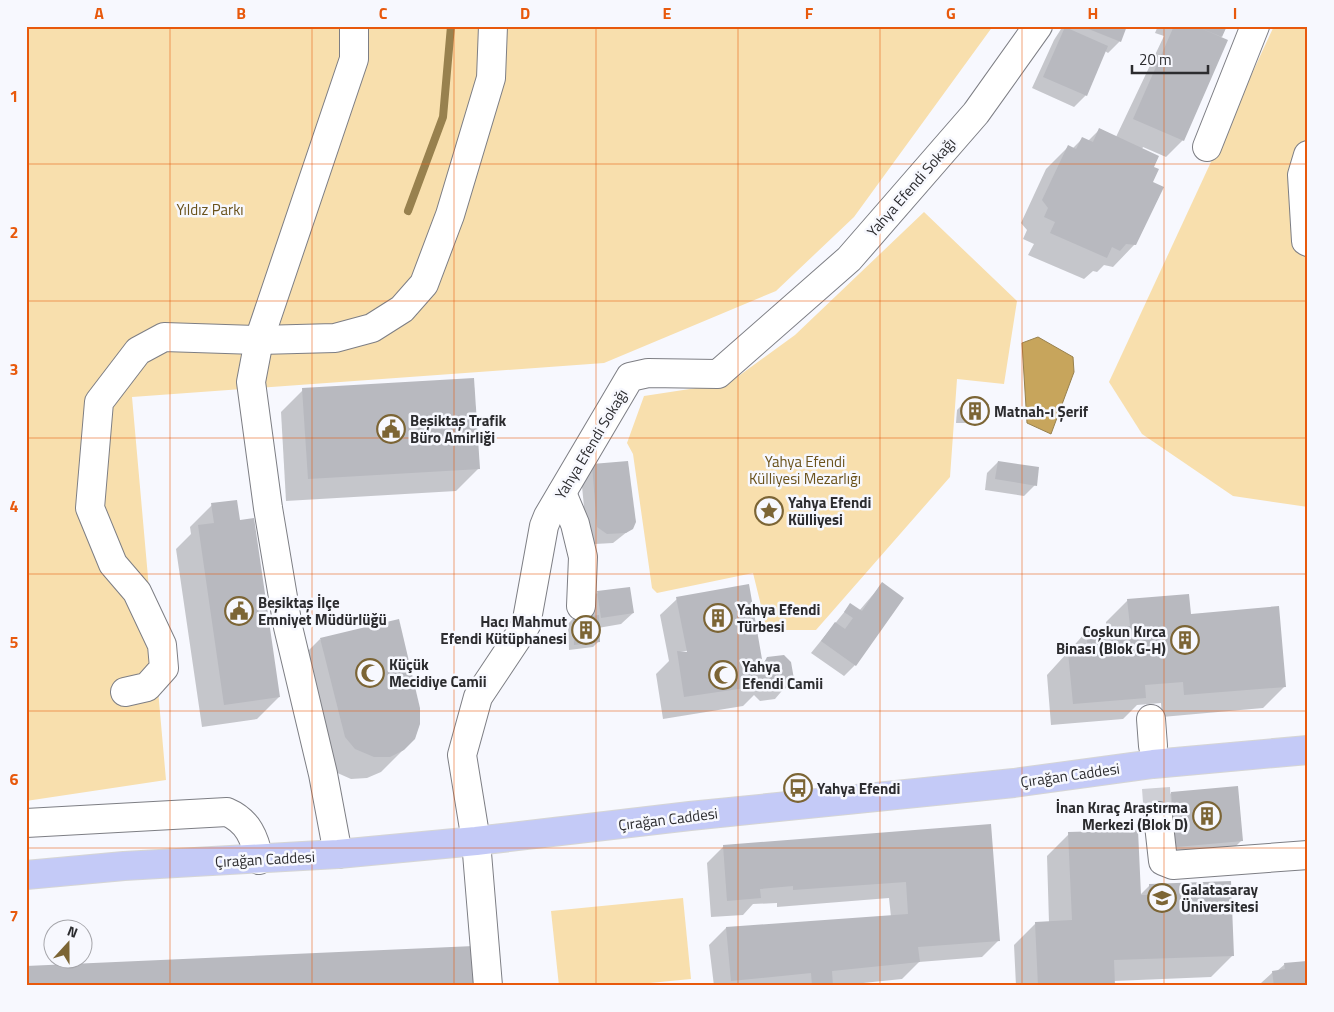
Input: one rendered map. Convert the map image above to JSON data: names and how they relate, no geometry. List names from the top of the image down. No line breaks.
{"streets":{"main road":["Çırağan Caddesi"],"street":["Yahya Efendi Sokağı"]},"crossings":[["Yahya Efendi Sokağı","Çırağan Caddesi"]],"parks":["Yıldız Parkı","Yahya Efendi Külliyesi Mezarlığı"],"places":{"building":["Matnah-ı Şerif","Yahya Efendi Türbesi","Hacı Mahmut Efendi Kütüphanesi","Coşkun Kırca Binası (Blok G-H)","İnan Kıraç Araştırma Merkezi (Blok D)"],"public building":["Beşiktaş Trafik Büro Amirliği","Beşiktaş İlçe Emniyet Müdürlüğü"],"place":["Yahya Efendi Külliyesi"],"mosque":["Küçük Mecidiye Camii","Yahya Efendi Camii"],"bus stop":["Yahya Efendi"],"school or university":["Galatasaray Üniversitesi"]},"scale_bar":"20 m","north":"top","grid":{"columns":["A","B","C","D","E","F","G","H","I"],"rows":["1","2","3","4","5","6","7"]}}
